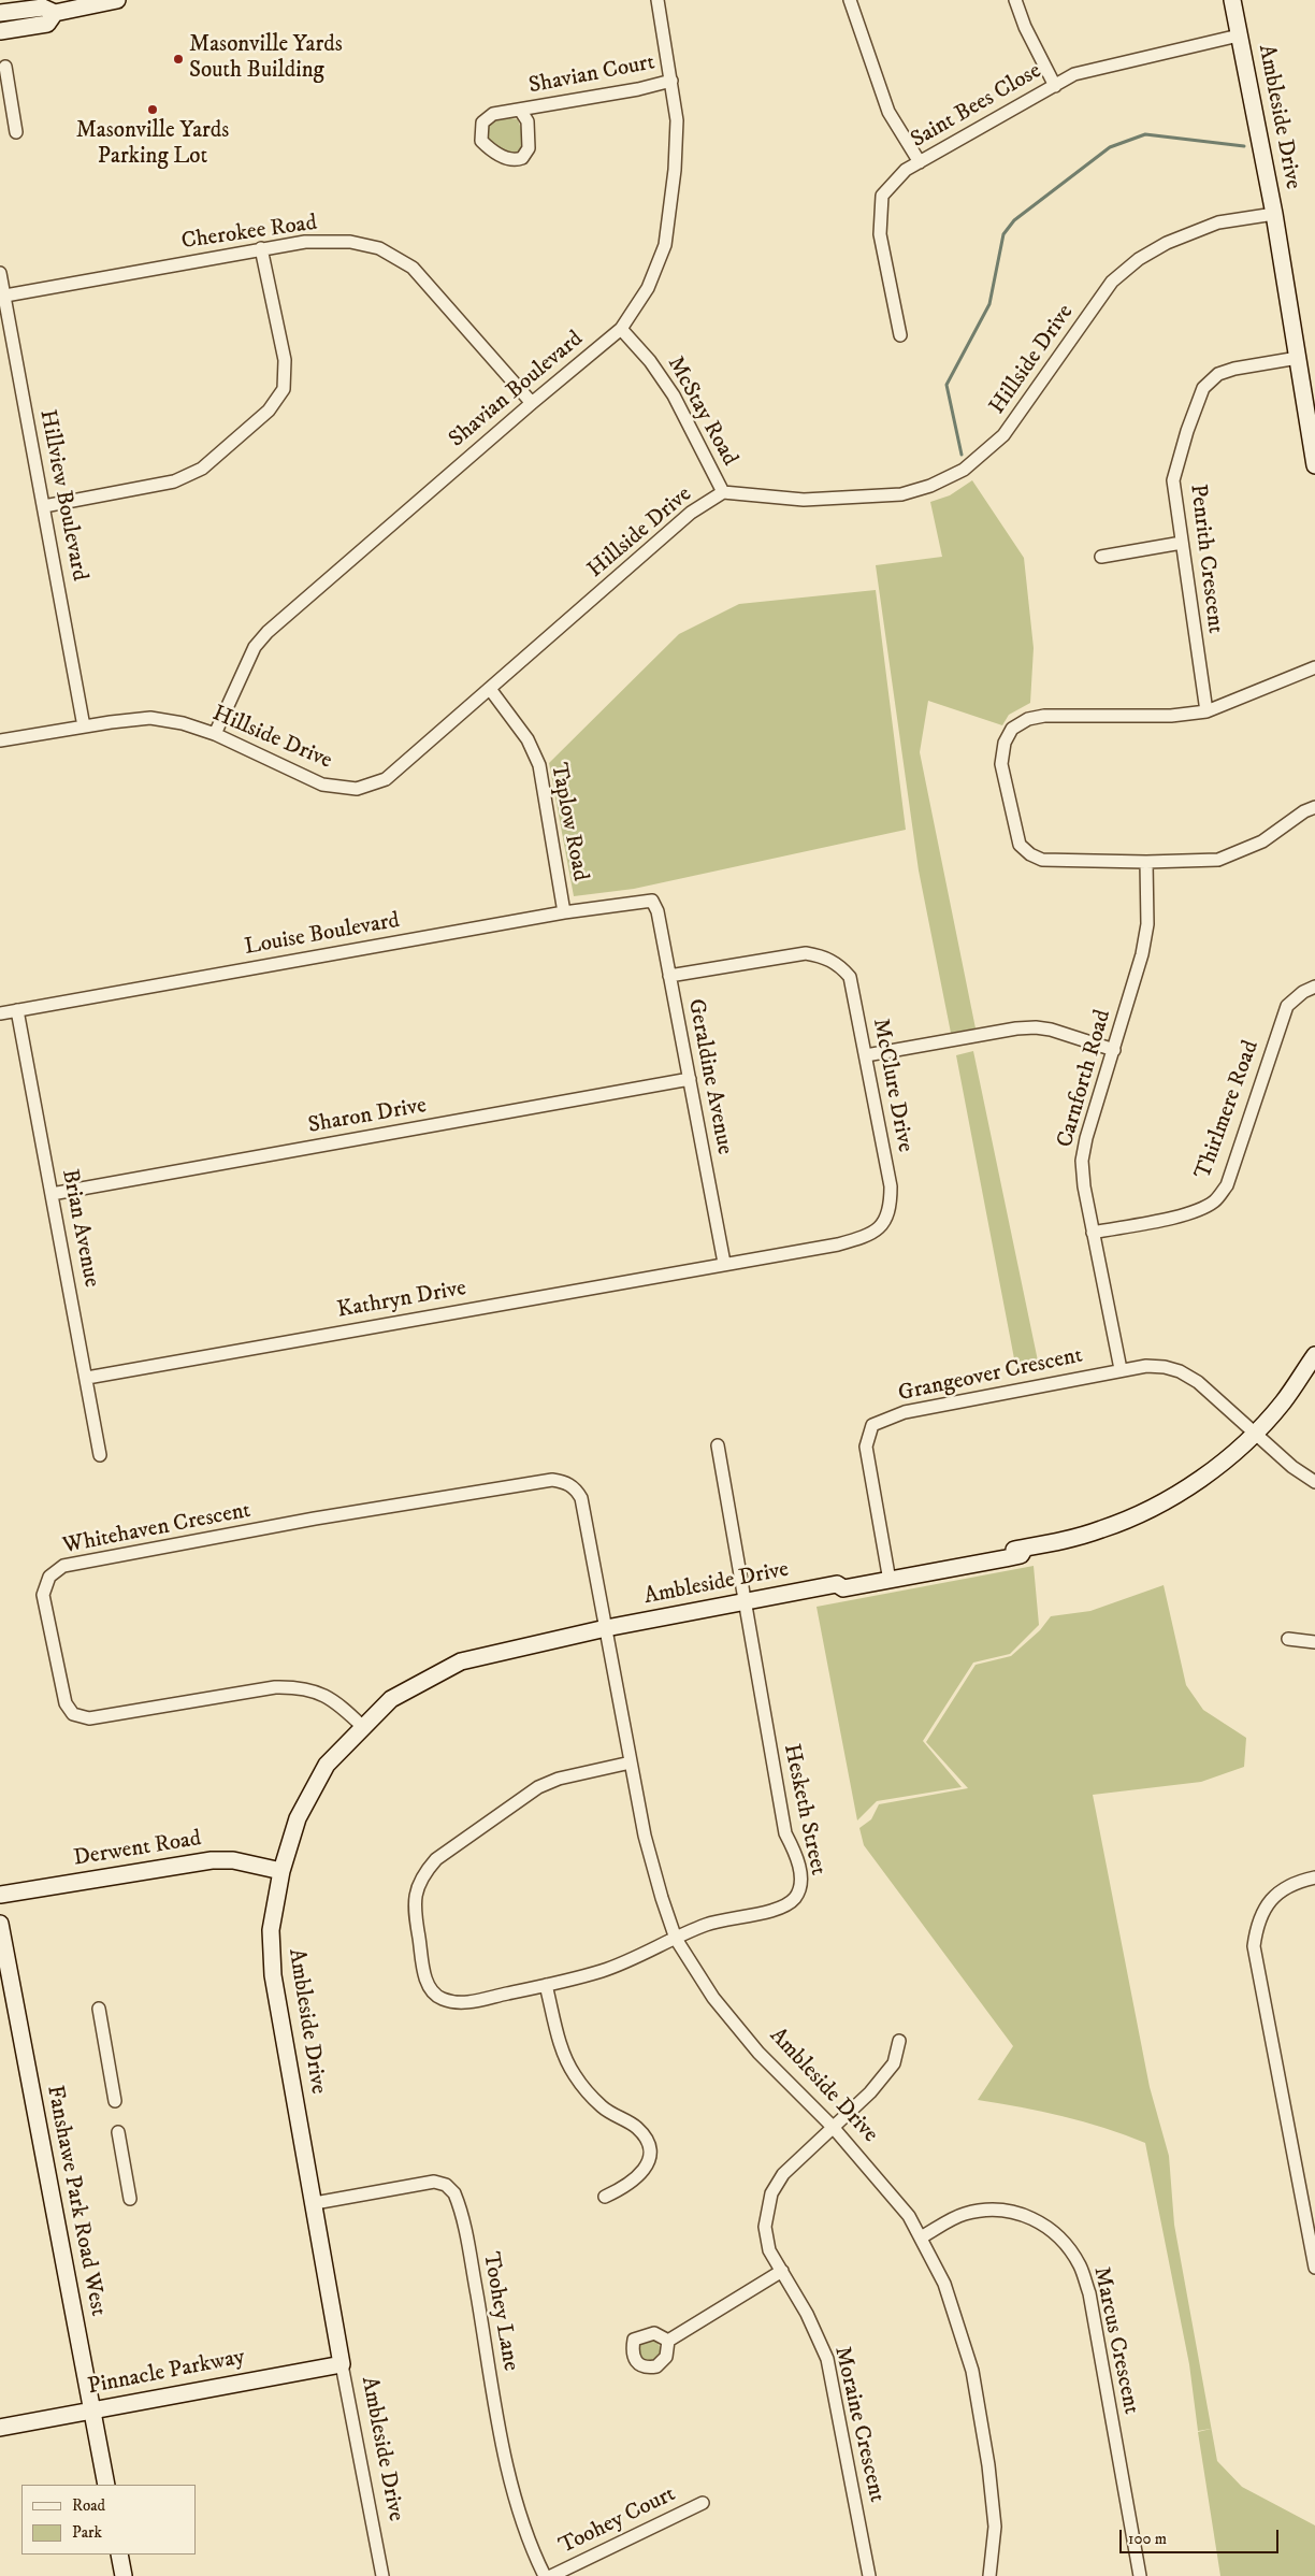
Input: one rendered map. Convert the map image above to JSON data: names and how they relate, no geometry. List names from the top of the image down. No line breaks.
{"streets":{"street":["Shavian Court","Saint Bees Close","Ambleside Drive","Cherokee Road","Hillside Drive","Shavian Boulevard","McStay Road","Hillview Boulevard","Penrith Crescent","Taplow Road","Louise Boulevard","Geraldine Avenue","Carnforth Road","McClure Drive","Thirlmere Road","Sharon Drive","Brian Avenue","Kathryn Drive","Grangeover Crescent","Whitehaven Crescent","Hesketh Street","Derwent Road","Fanshawe Park Road West","Toohey Lane","Marcus Crescent","Pinnacle Parkway","Moraine Crescent","Toohey Court"]},"crossings":[["Shavian Court","Shavian Boulevard"],["Saint Bees Close","Ambleside Drive"],["Ambleside Drive","Hillside Drive"],["Ambleside Drive","Penrith Crescent"],["Ambleside Drive","Grangeover Crescent"],["Ambleside Drive","Whitehaven Crescent"],["Ambleside Drive","Hesketh Street"],["Ambleside Drive","Derwent Road"],["Ambleside Drive","Toohey Lane"],["Ambleside Drive","Marcus Crescent"],["Ambleside Drive","Pinnacle Parkway"],["Ambleside Drive","Moraine Crescent"],["Cherokee Road","Shavian Boulevard"],["Cherokee Road","Hillview Boulevard"],["Hillside Drive","Shavian Boulevard"],["Hillside Drive","McStay Road"],["Hillside Drive","Hillview Boulevard"],["Hillside Drive","Taplow Road"],["Shavian Boulevard","McStay Road"],["Taplow Road","Louise Boulevard"],["Louise Boulevard","Geraldine Avenue"],["Louise Boulevard","Brian Avenue"],["Geraldine Avenue","McClure Drive"],["Geraldine Avenue","Sharon Drive"],["Geraldine Avenue","Kathryn Drive"],["Carnforth Road","Thirlmere Road"],["Carnforth Road","Grangeover Crescent"],["McClure Drive","Kathryn Drive"],["Sharon Drive","Brian Avenue"],["Brian Avenue","Kathryn Drive"],["Fanshawe Park Road West","Pinnacle Parkway"]],"places":["Masonville Yards South Building","Masonville Yards Parking Lot"],"legend":["Road","Park"],"scale_bar":"100 m"}
